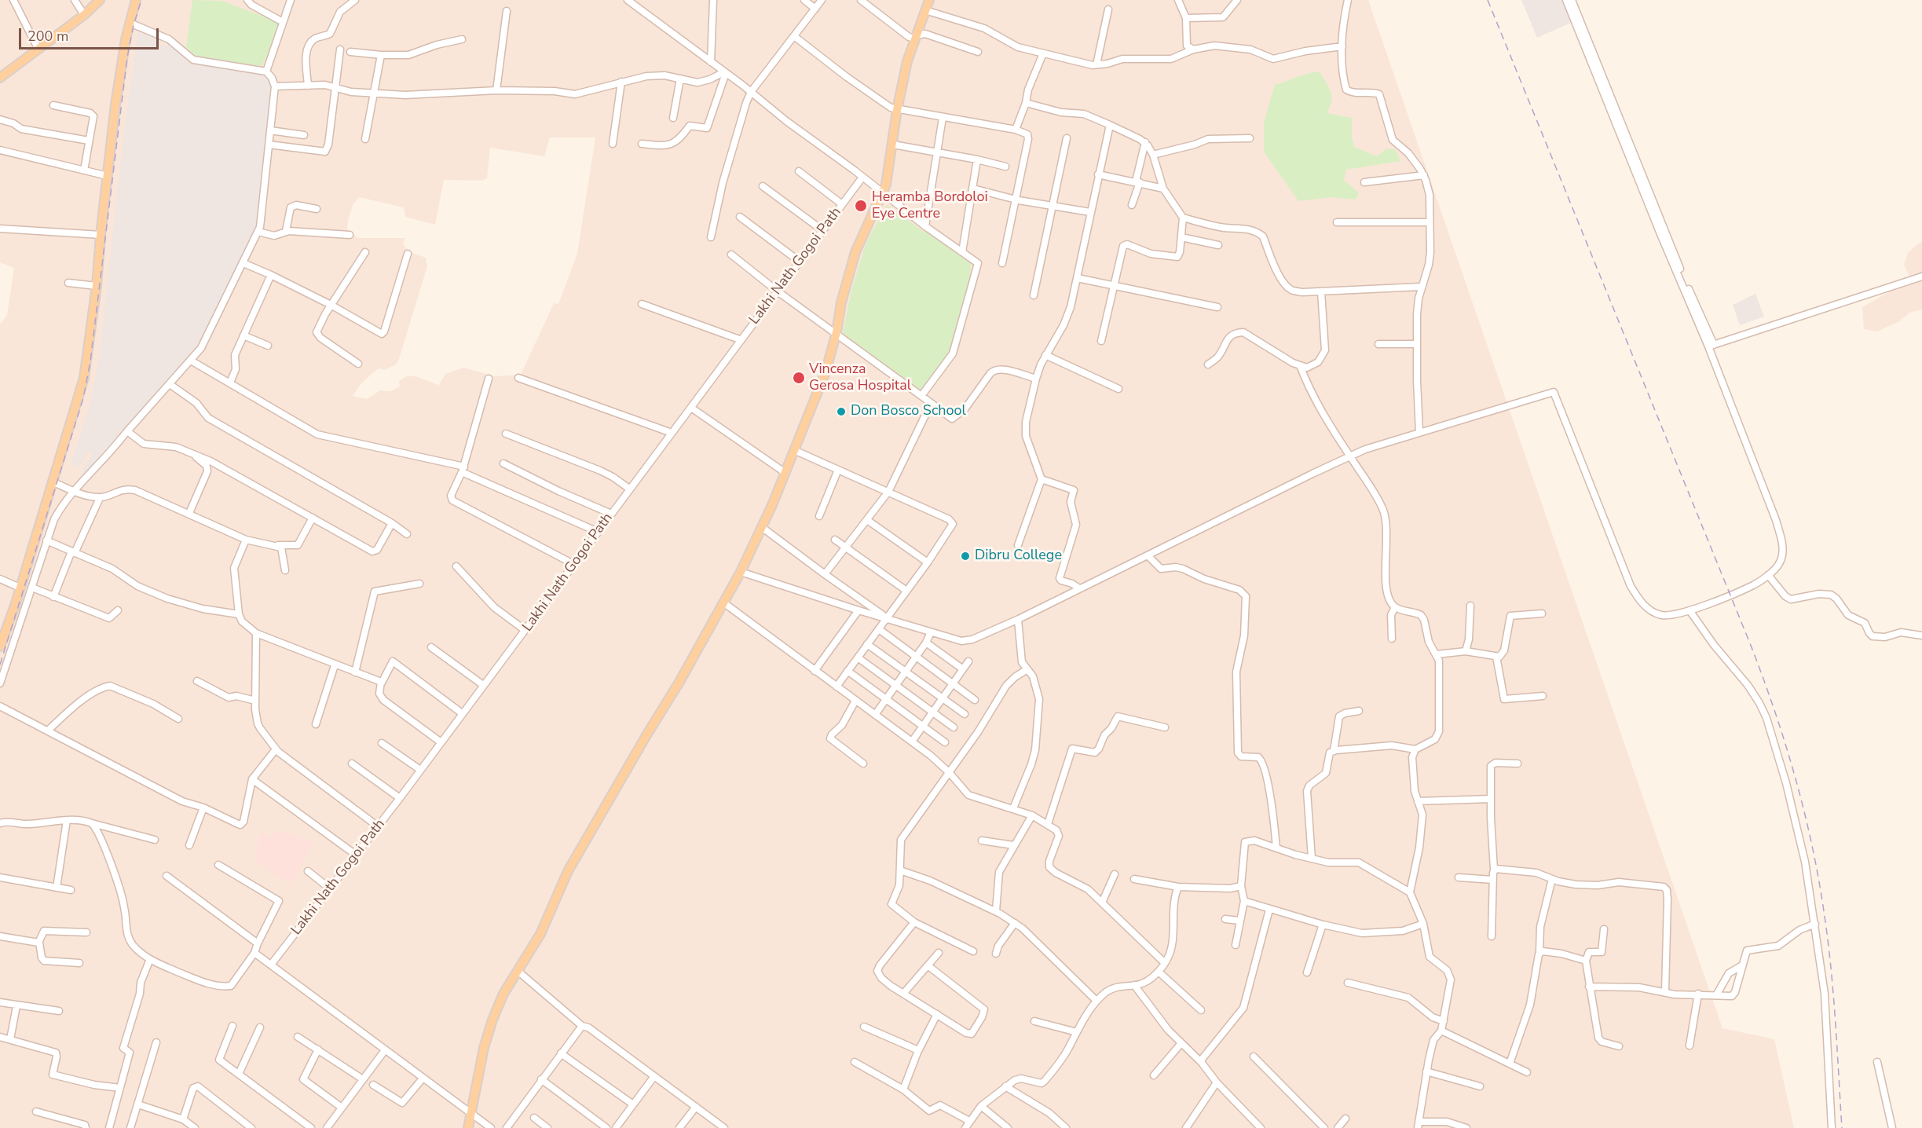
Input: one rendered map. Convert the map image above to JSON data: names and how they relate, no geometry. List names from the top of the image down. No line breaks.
{"streets":{"street":["Lakhi Nath Gogoi Path"]},"places":["Heramba Bordoloi Eye Centre","Vincenza Gerosa Hospital","Don Bosco School","Dibru College"],"scale_bar":"200 m"}
